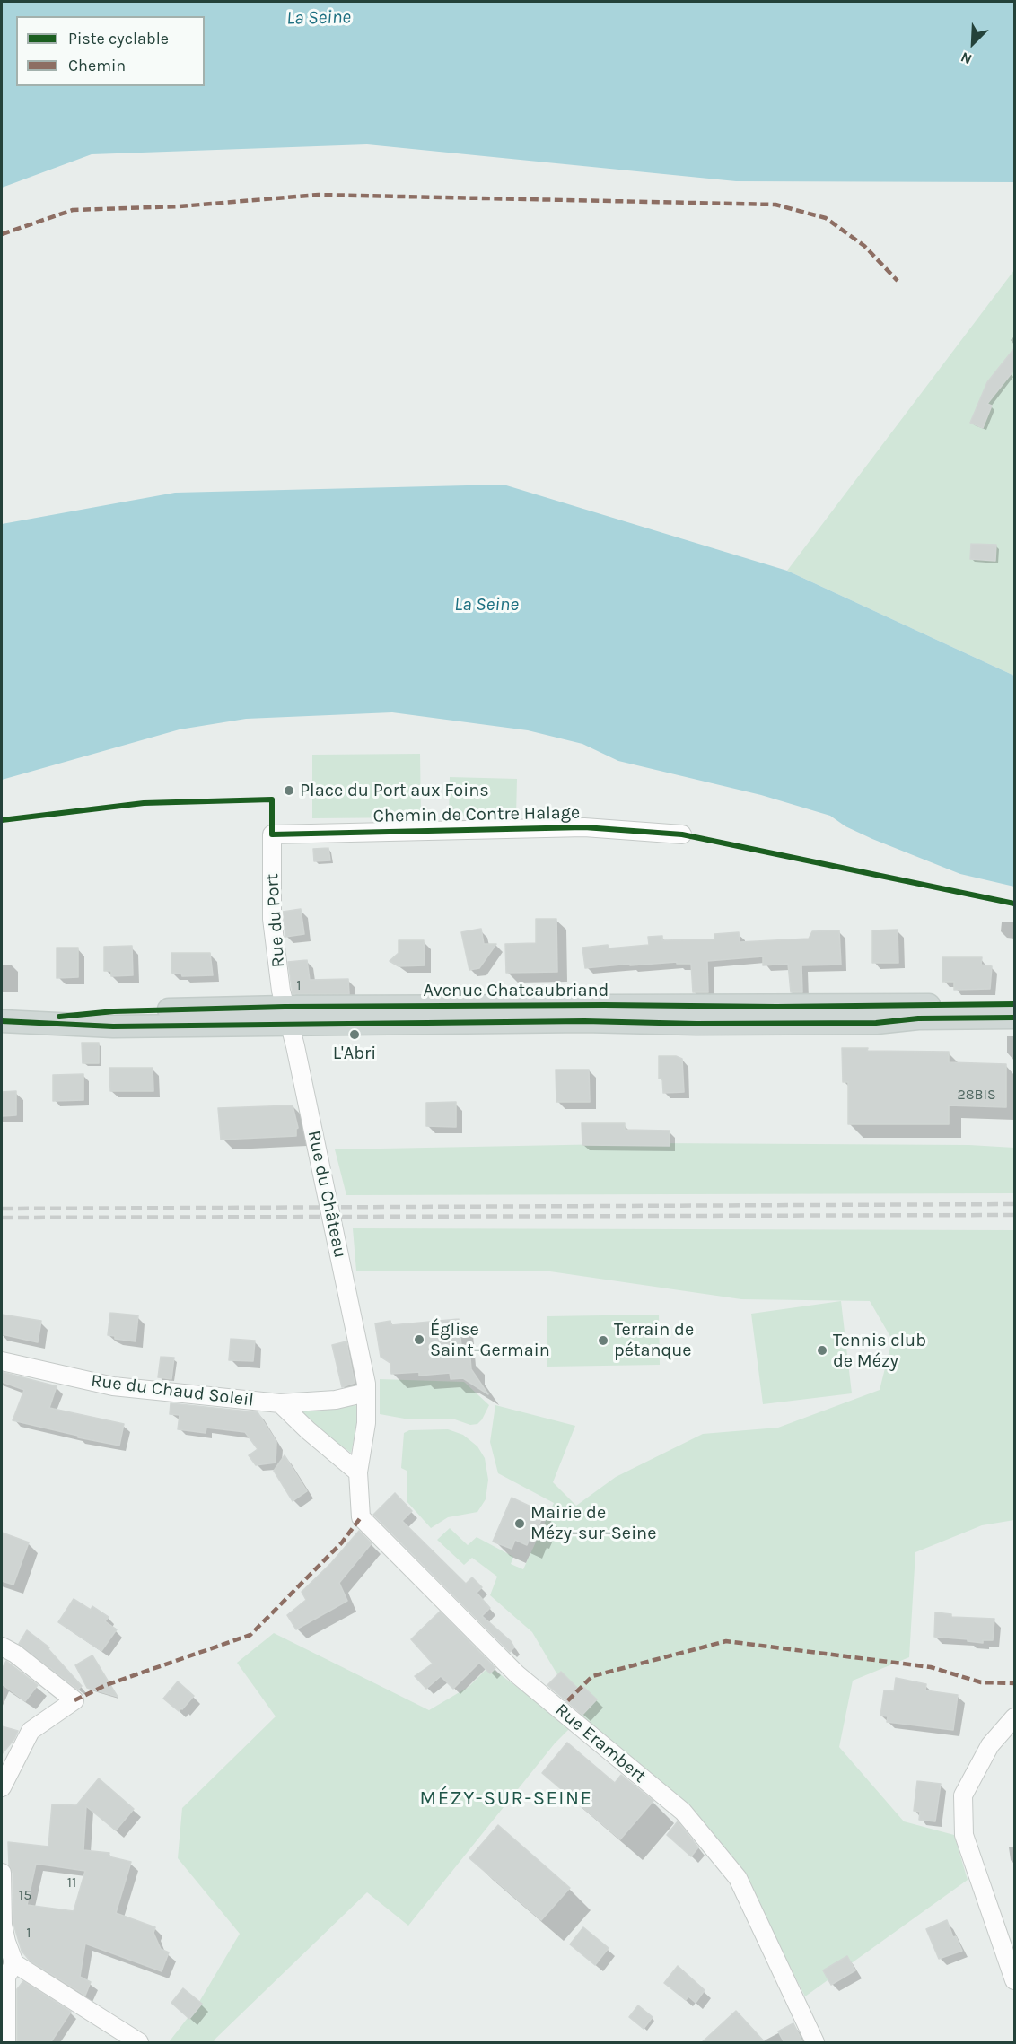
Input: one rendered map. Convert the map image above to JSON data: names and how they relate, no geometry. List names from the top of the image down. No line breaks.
{"streets":{"main road":["Avenue Chateaubriand"],"street":["Chemin de Contre Halage","Rue du Port","Rue du Château","Rue du Chaud Soleil","Rue Erambert"]},"crossings":[["Chemin de Contre Halage","Rue du Port"],["Rue du Port","Avenue Chateaubriand"],["Rue du Port","Rue du Château"],["Avenue Chateaubriand","Rue du Château"],["Rue du Château","Rue du Chaud Soleil"],["Rue du Château","Rue Erambert"]],"districts":["MÉZY-SUR-SEINE"],"water":["La Seine"],"places":["Place du Port aux Foins","L'Abri","Église Saint-Germain","Terrain de pétanque","Tennis club de Mézy","Mairie de Mézy-sur-Seine"],"house_numbers":["1","28BIS","11","15","1"],"legend":["Piste cyclable","Chemin"],"north":"bottom left"}
